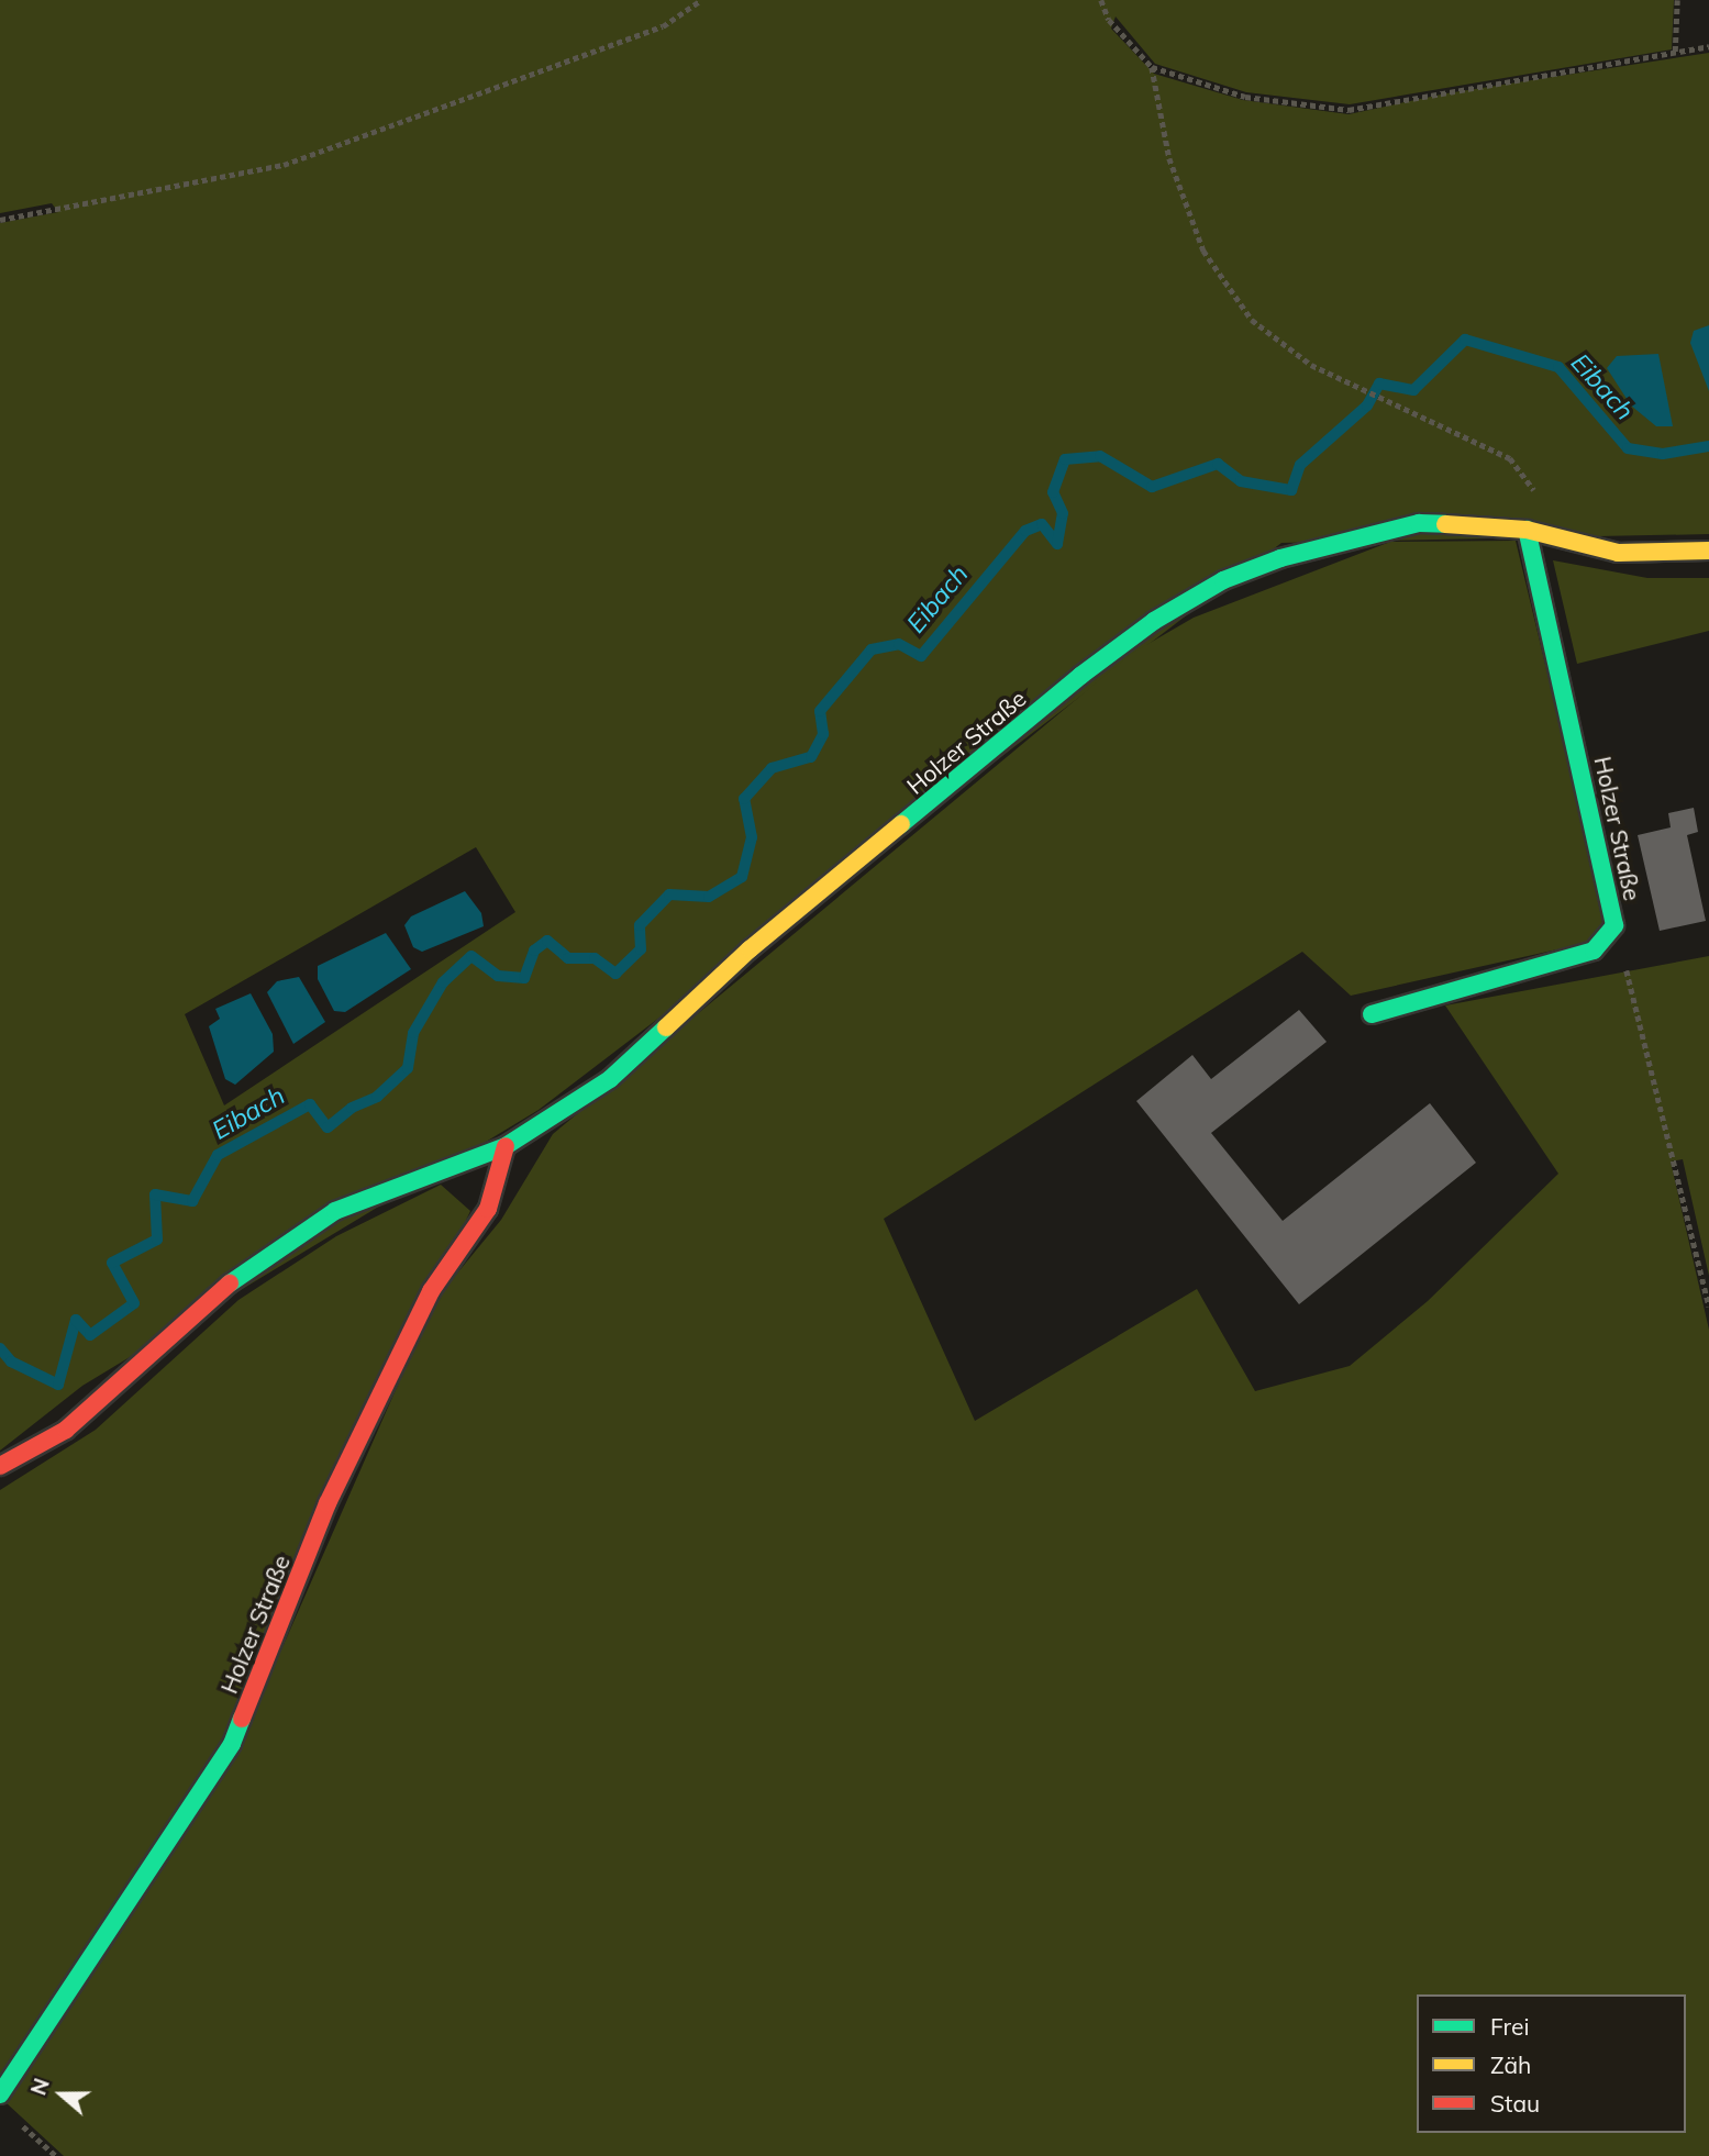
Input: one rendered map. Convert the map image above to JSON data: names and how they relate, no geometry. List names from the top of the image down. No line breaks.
{"streets":{"street":["Holzer Straße"]},"water":["Eibach"],"legend":["Frei","Zäh","Stau"],"north":"left"}
